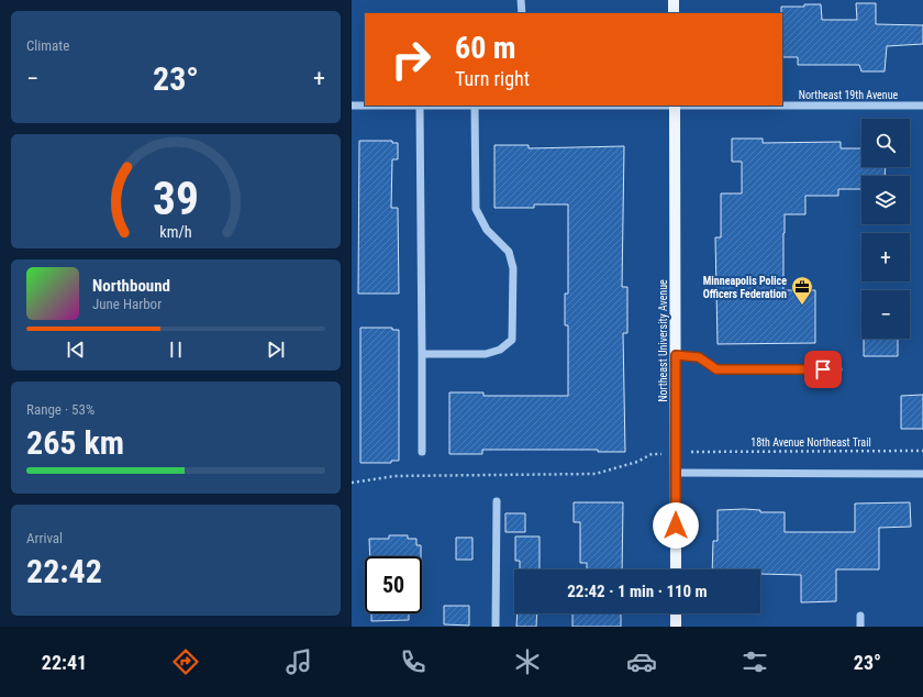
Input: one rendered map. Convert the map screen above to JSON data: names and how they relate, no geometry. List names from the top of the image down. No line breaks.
{"streets":{"main road":["Northeast University Avenue"],"street":["Northeast 19th Avenue"],"path":["18th Avenue Northeast Trail"]},"places":{"office":["Minneapolis Police Officers Federation"]},"page":{"tile":["Climate",["Range · 53%","265 km"],["Arrival","22:42"]],"turn":["60 m","Turn right"],"heat":["−","23°","+"],"map_buttons":["+","−"],"song":["Northbound","June Harbor"],"limit":"50","trip":"22:42 · 1 min · 110 m","tabs":["22:41","23°"],"gauge":["39","km/h"]}}
